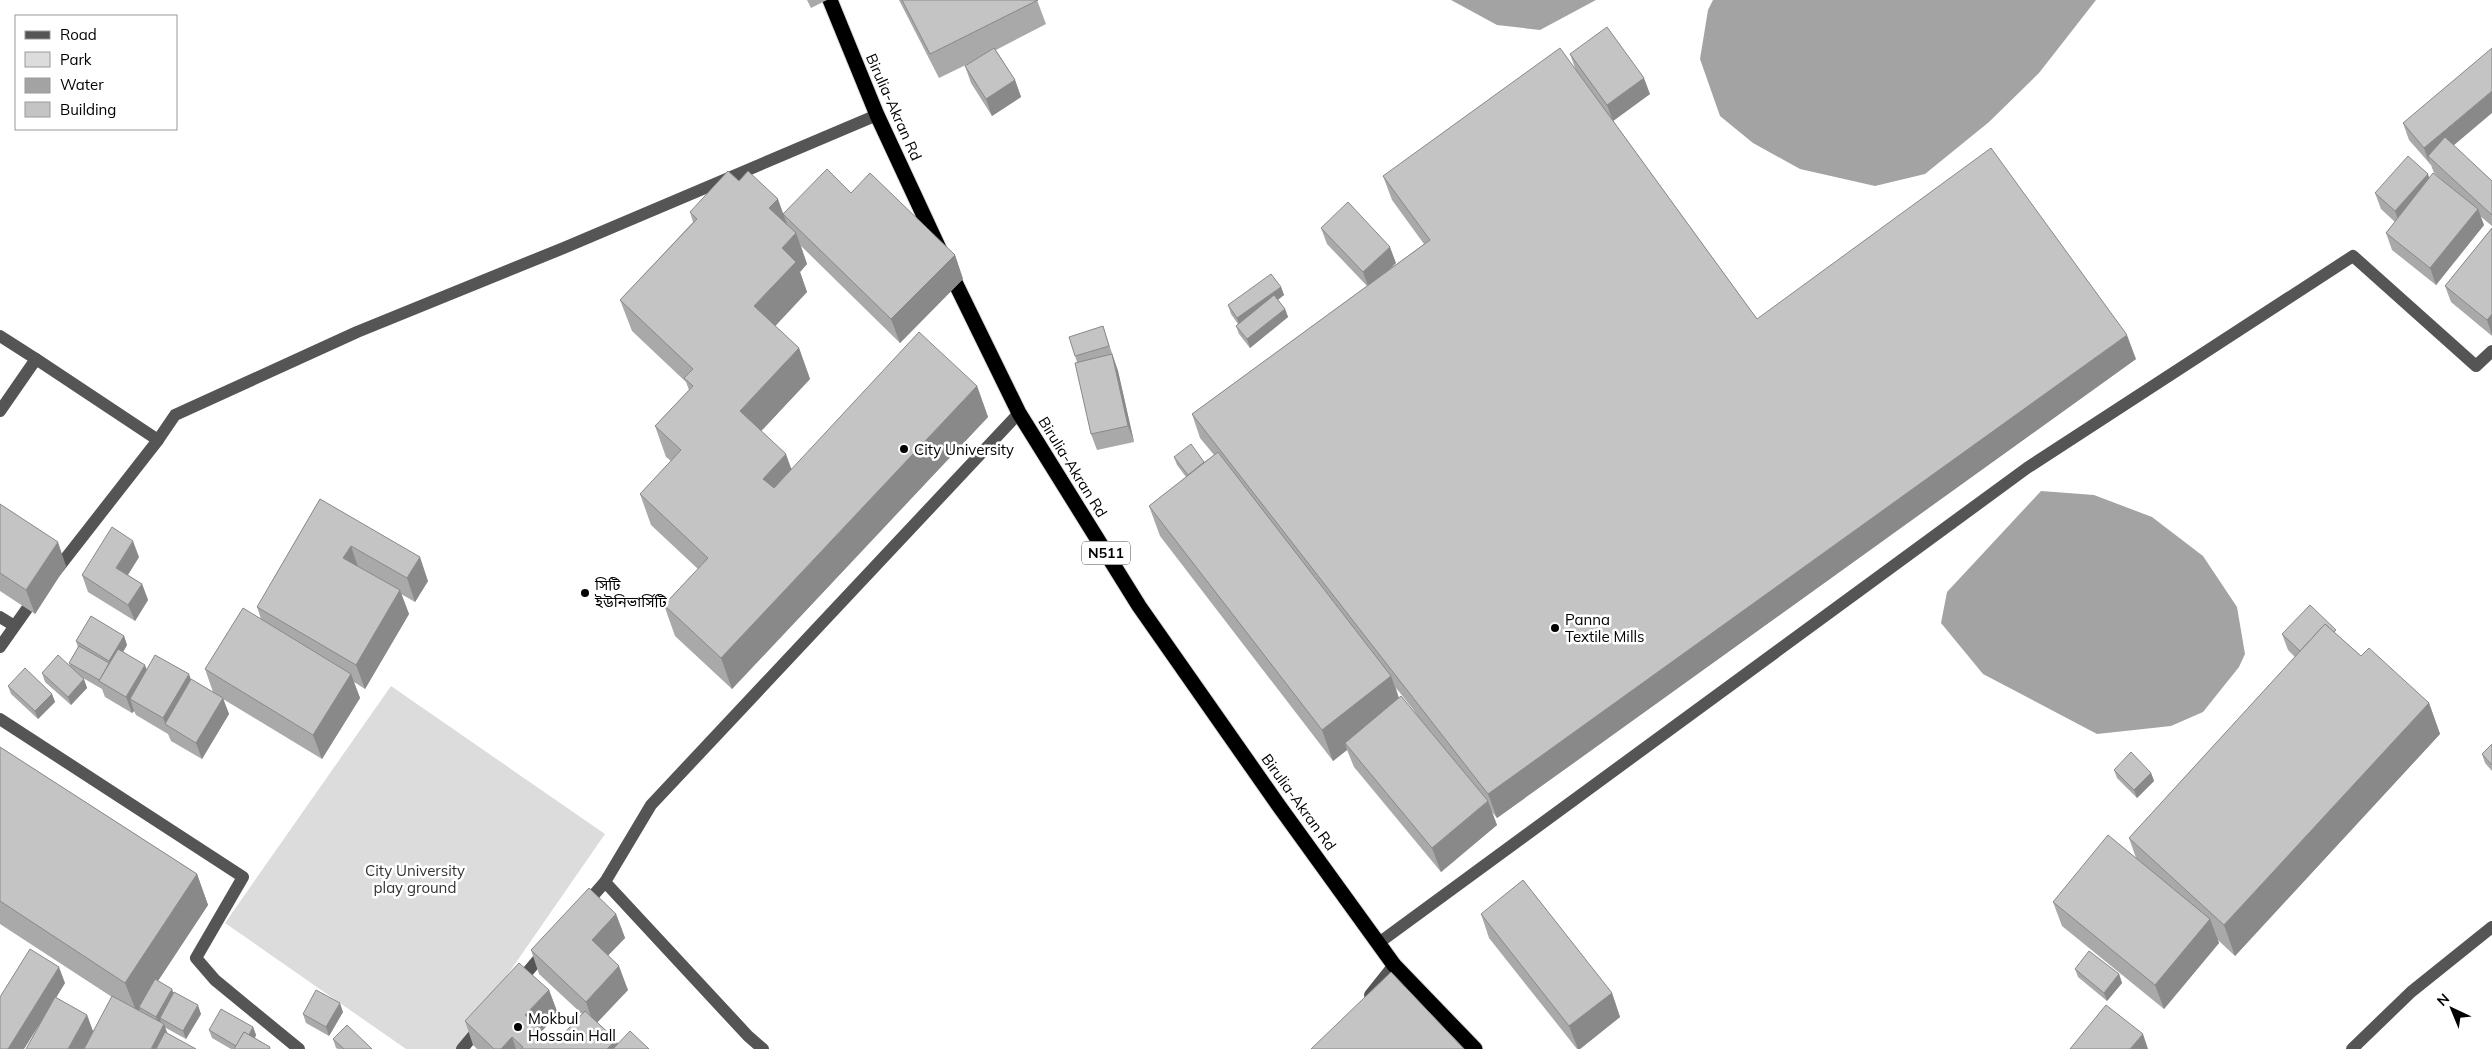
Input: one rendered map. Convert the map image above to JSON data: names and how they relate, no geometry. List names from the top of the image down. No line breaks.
{"streets":{"highway":["Birulia-Akran Rd","N511"]},"parks":["City University play ground"],"places":["City University","সিটি ইউনিভার্সিটি","Panna Textile Mills","Mokbul Hossain Hall"],"legend":["Road","Park","Water","Building"],"north":"top left"}
